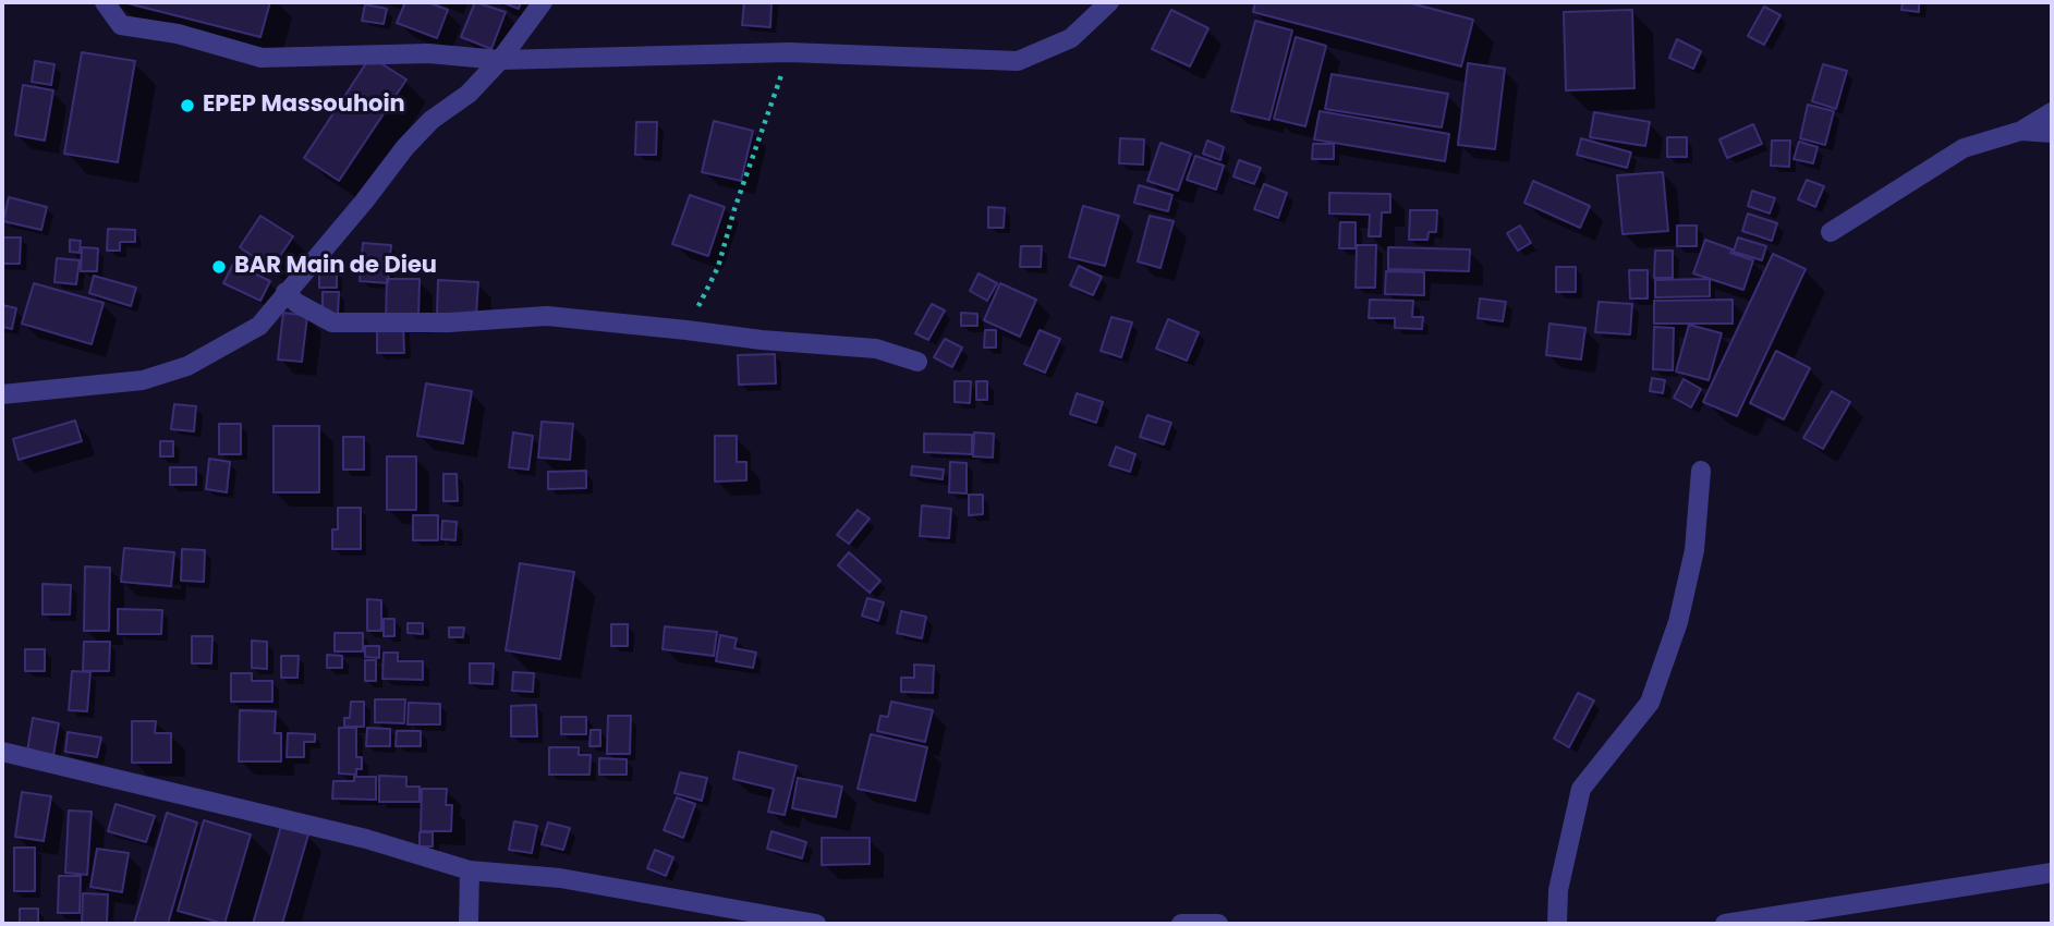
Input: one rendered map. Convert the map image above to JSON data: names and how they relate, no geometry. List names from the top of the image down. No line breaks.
{"places":["EPEP Massouhoin","BAR Main de Dieu"]}
